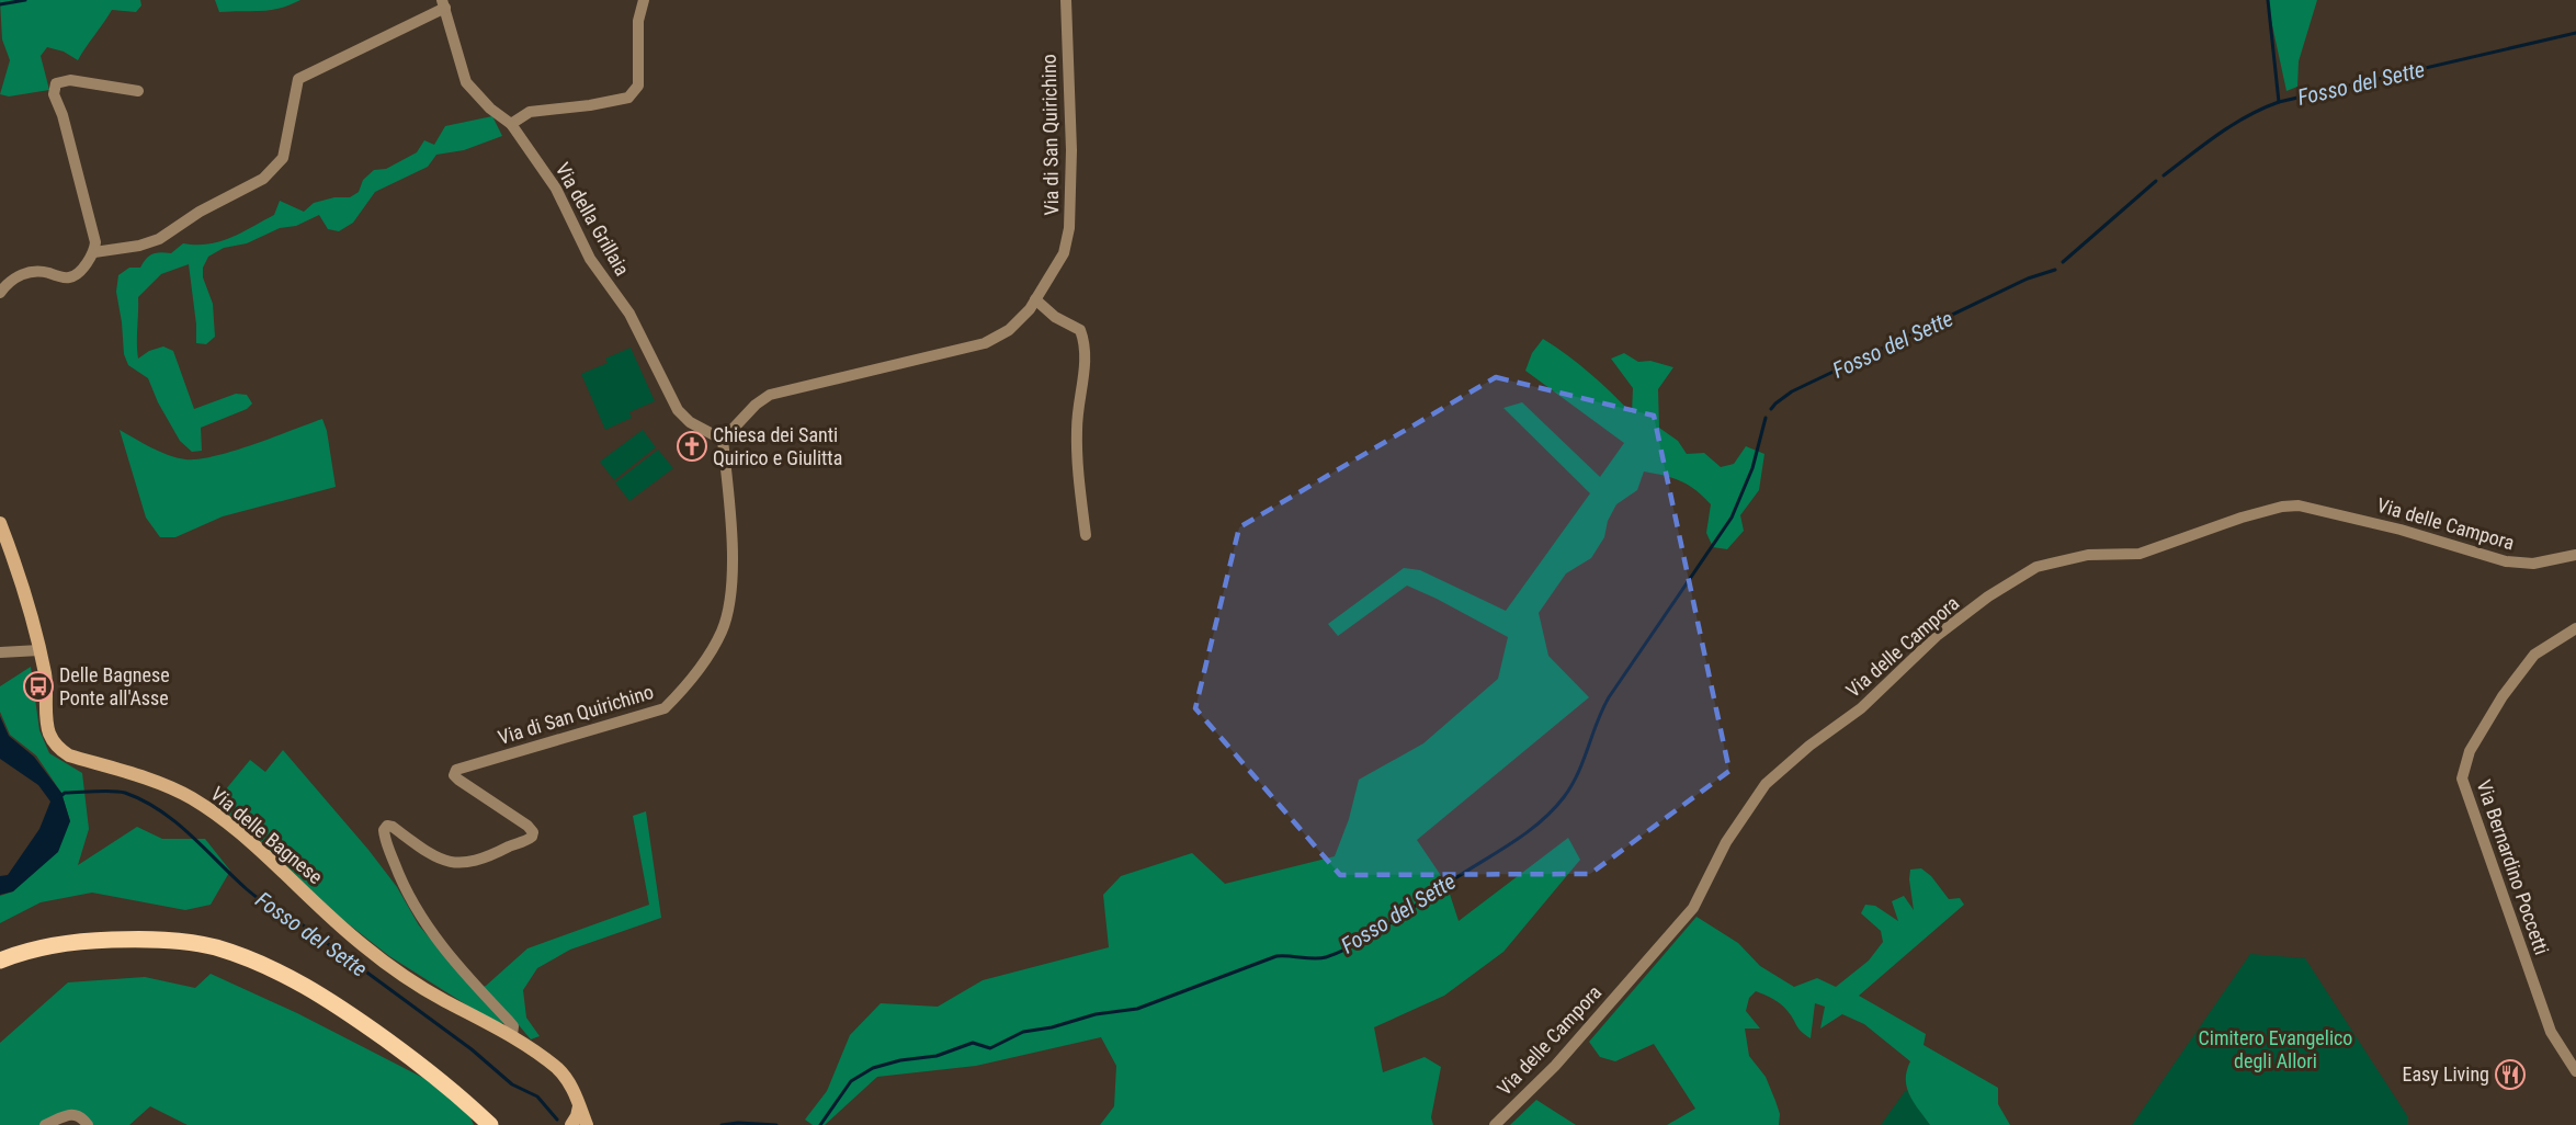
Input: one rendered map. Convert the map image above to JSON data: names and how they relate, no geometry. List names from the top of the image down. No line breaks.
{"streets":{"main road":["Via delle Bagnese"],"street":["Via di San Quirichino","Via della Grillaia","Via delle Campora","Via Bernardino Poccetti"]},"crossings":[["Via di San Quirichino","Via della Grillaia"],["Via di San Quirichino","Via delle Bagnese"]],"water":["Fosso del Sette"],"parks":["Cimitero Evangelico degli Allori"],"places":{"church":["Chiesa dei Santi Quirico e Giulitta"],"bus stop":["Delle Bagnese Ponte all'Asse"],"restaurant":["Easy Living"]}}
